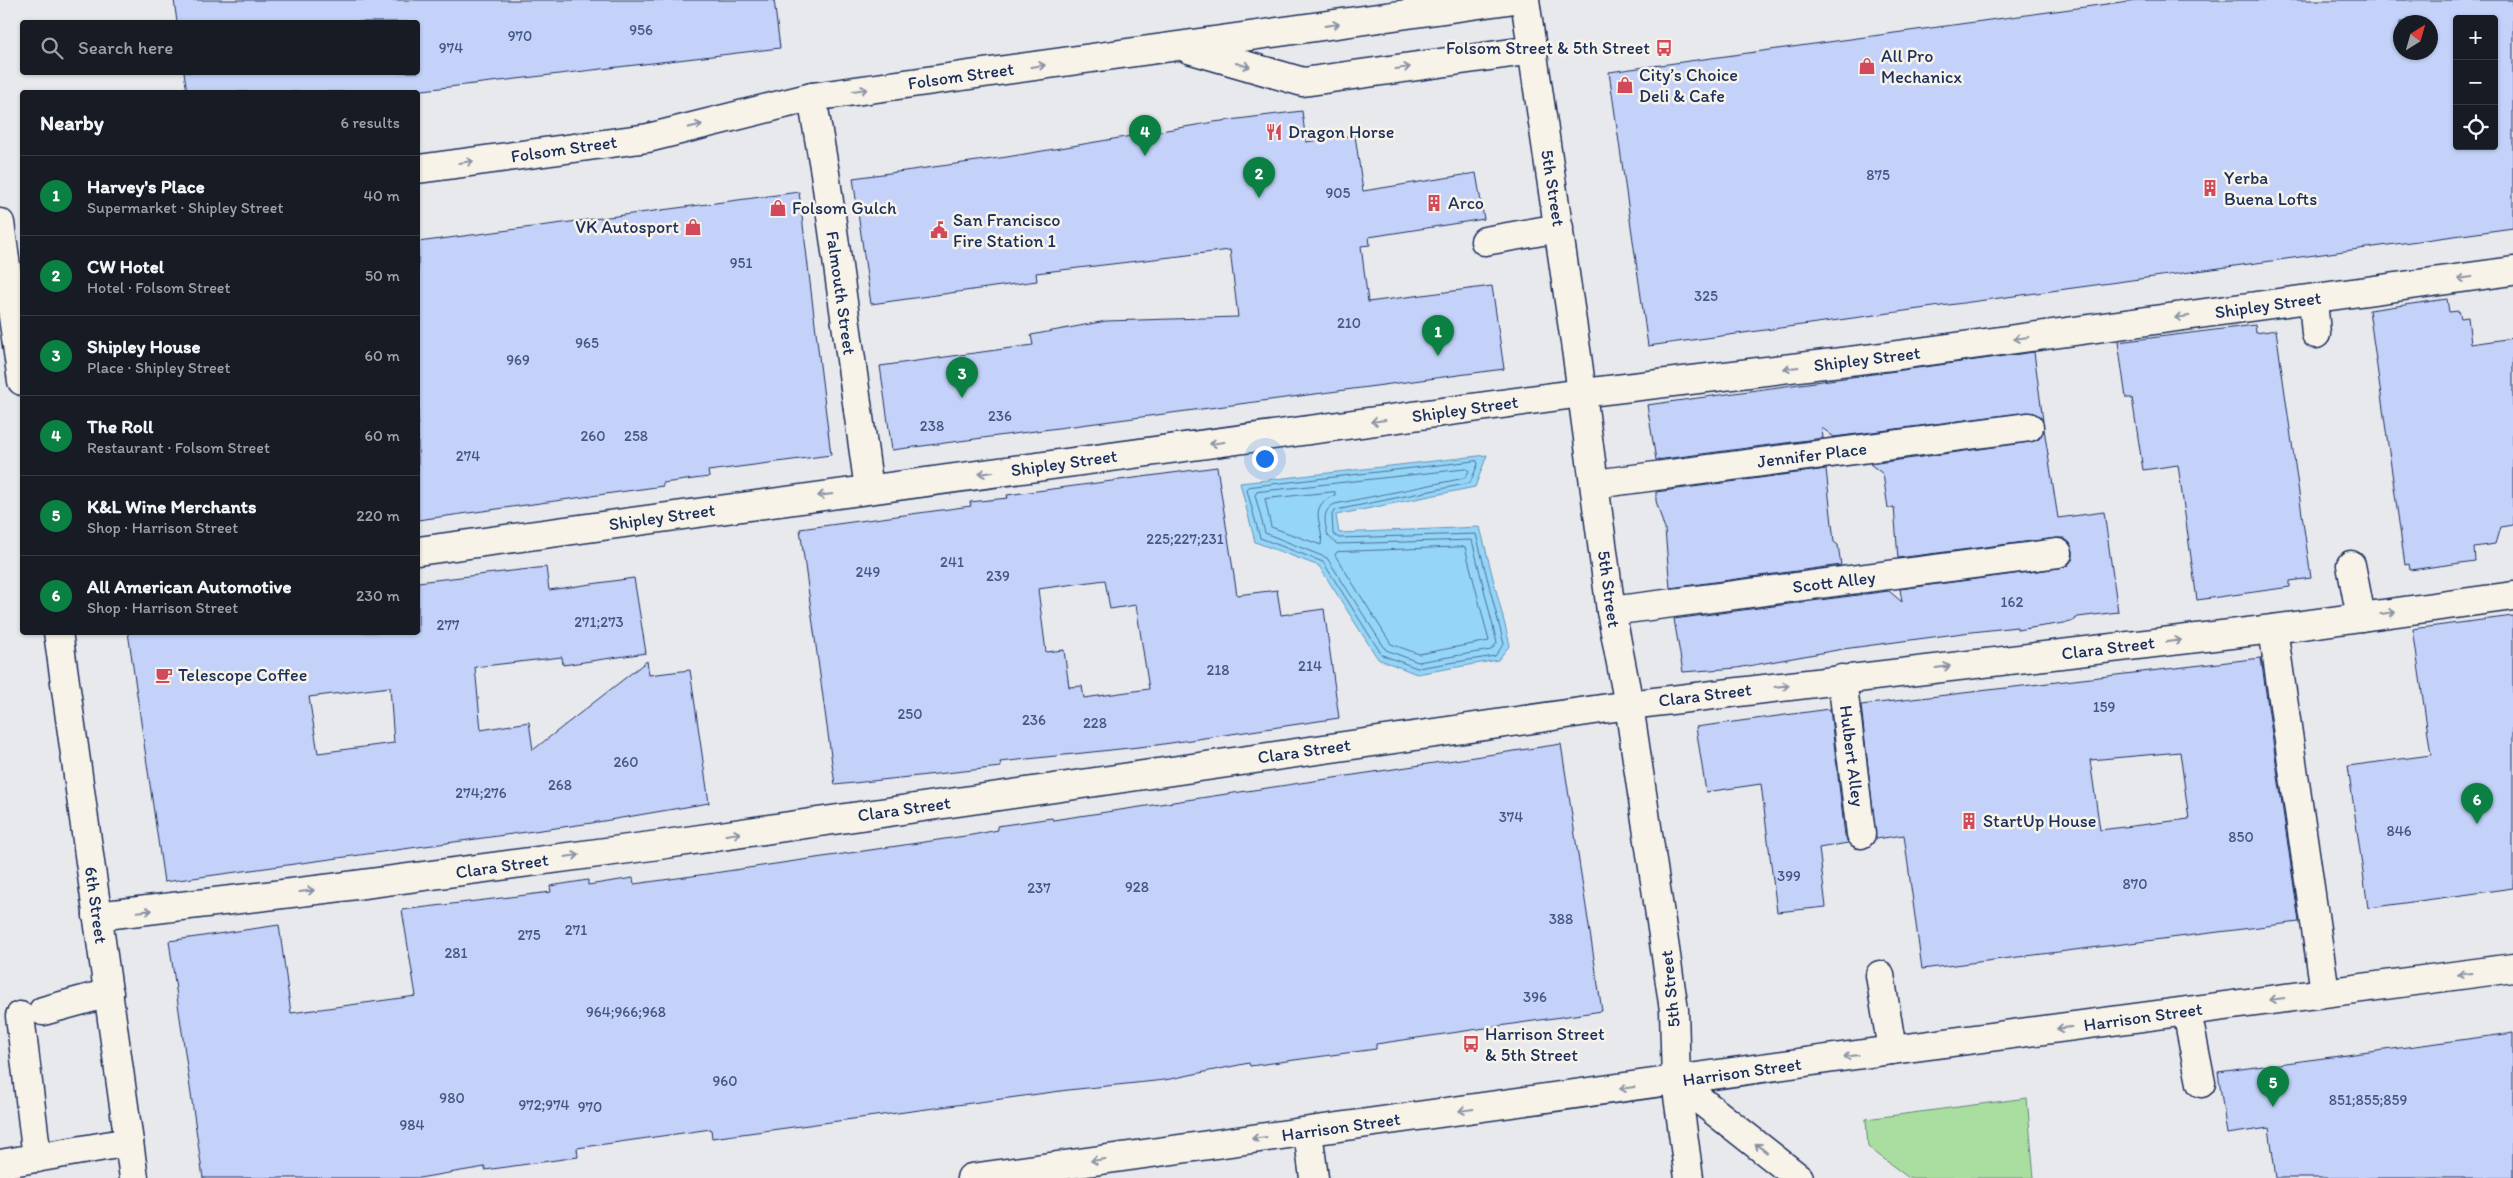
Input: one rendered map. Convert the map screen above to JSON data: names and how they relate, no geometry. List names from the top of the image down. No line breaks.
{"streets":{"main road":["Folsom Street","5th Street","Falmouth Street","Shipley Street","Jennifer Place","Scott Alley","Clara Street","Hulbert Alley","6th Street","Harrison Street"]},"crossings":[["Folsom Street","Falmouth Street"],["5th Street","Shipley Street"],["5th Street","Jennifer Place"],["5th Street","Scott Alley"],["5th Street","Clara Street"],["5th Street","Harrison Street"],["Falmouth Street","Shipley Street"],["Clara Street","Hulbert Alley"],["Clara Street","6th Street"]],"one_way":["Shipley Street","Clara Street","Harrison Street"],"places":{"bus stop":["Folsom Street & 5th Street","Harrison Street & 5th Street"],"shop":["All Pro Mechanicx","City’s Choice Deli & Cafe","Folsom Gulch","VK Autosport"],"restaurant":["Dragon Horse"],"building":["Yerba Buena Lofts","Arco","StartUp House"],"public building":["San Francisco Fire Station 1"],"cafe":["Telescope Coffee"]},"house_numbers":["956","970","974","875","905","951","325","210","965","969","236","238","260","258","274","225;227;231","241","249","239","162","271;273","277","214","218","159","250","236","228","260","268","274;276","374","846","850","399","870","928","237","388","271","275","281","396","964;966;968","960","980","851;855;859","972;974","970","984"],"north":"top right","page":{"map_buttons":["+","−"],"search":"Search here","heading":["Nearby","6 results"],"pins":["4","2","1","3","6","5"],"list":[{"mark":"1","name":"Harvey's Place","note":"Supermarket · Shipley Street","value":"40 m"},{"mark":"2","name":"CW Hotel","note":"Hotel · Folsom Street","value":"50 m"},{"mark":"3","name":"Shipley House","note":"Place · Shipley Street","value":"60 m"},{"mark":"4","name":"The Roll","note":"Restaurant · Folsom Street","value":"60 m"},{"mark":"5","name":"K&L Wine Merchants","note":"Shop · Harrison Street","value":"220 m"},{"mark":"6","name":"All American Automotive","note":"Shop · Harrison Street","value":"230 m"}]}}
